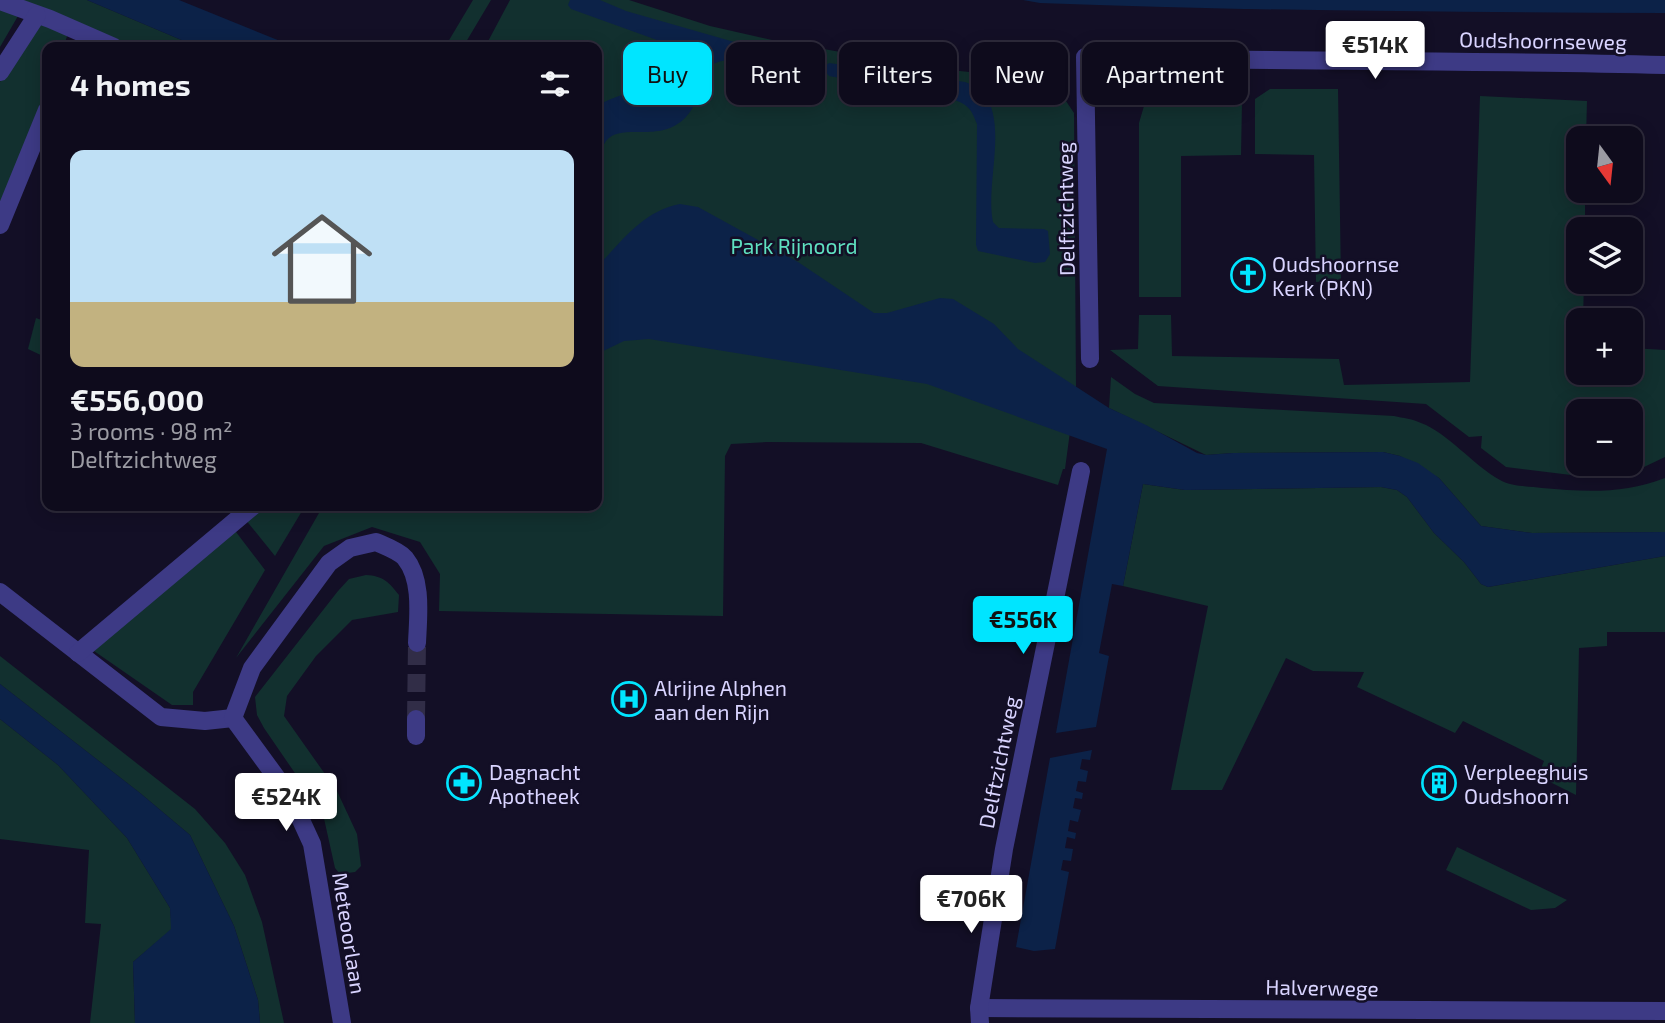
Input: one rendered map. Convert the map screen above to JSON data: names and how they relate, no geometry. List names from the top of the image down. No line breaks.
{"streets":{"street":["Oudshoornseweg","Delftzichtweg","Meteoorlaan","Halverwege"]},"crossings":[["Delftzichtweg","Halverwege"]],"parks":["Park Rijnoord"],"places":{"church":["Oudshoornse Kerk (PKN)"],"hospital":["Alrijne Alphen aan den Rijn"],"pharmacy":["Dagnacht Apotheek"],"building":["Verpleeghuis Oudshoorn"]},"north":"bottom","page":{"price":["€514K","€556K","€524K","€706K"],"chip":["Buy","Rent","Filters","New","Apartment"],"heading":"4 homes","map_buttons":["+","−"],"list":[{"name":"€556,000","note":"3 rooms · 98 m² · Delftzichtweg"}]}}
